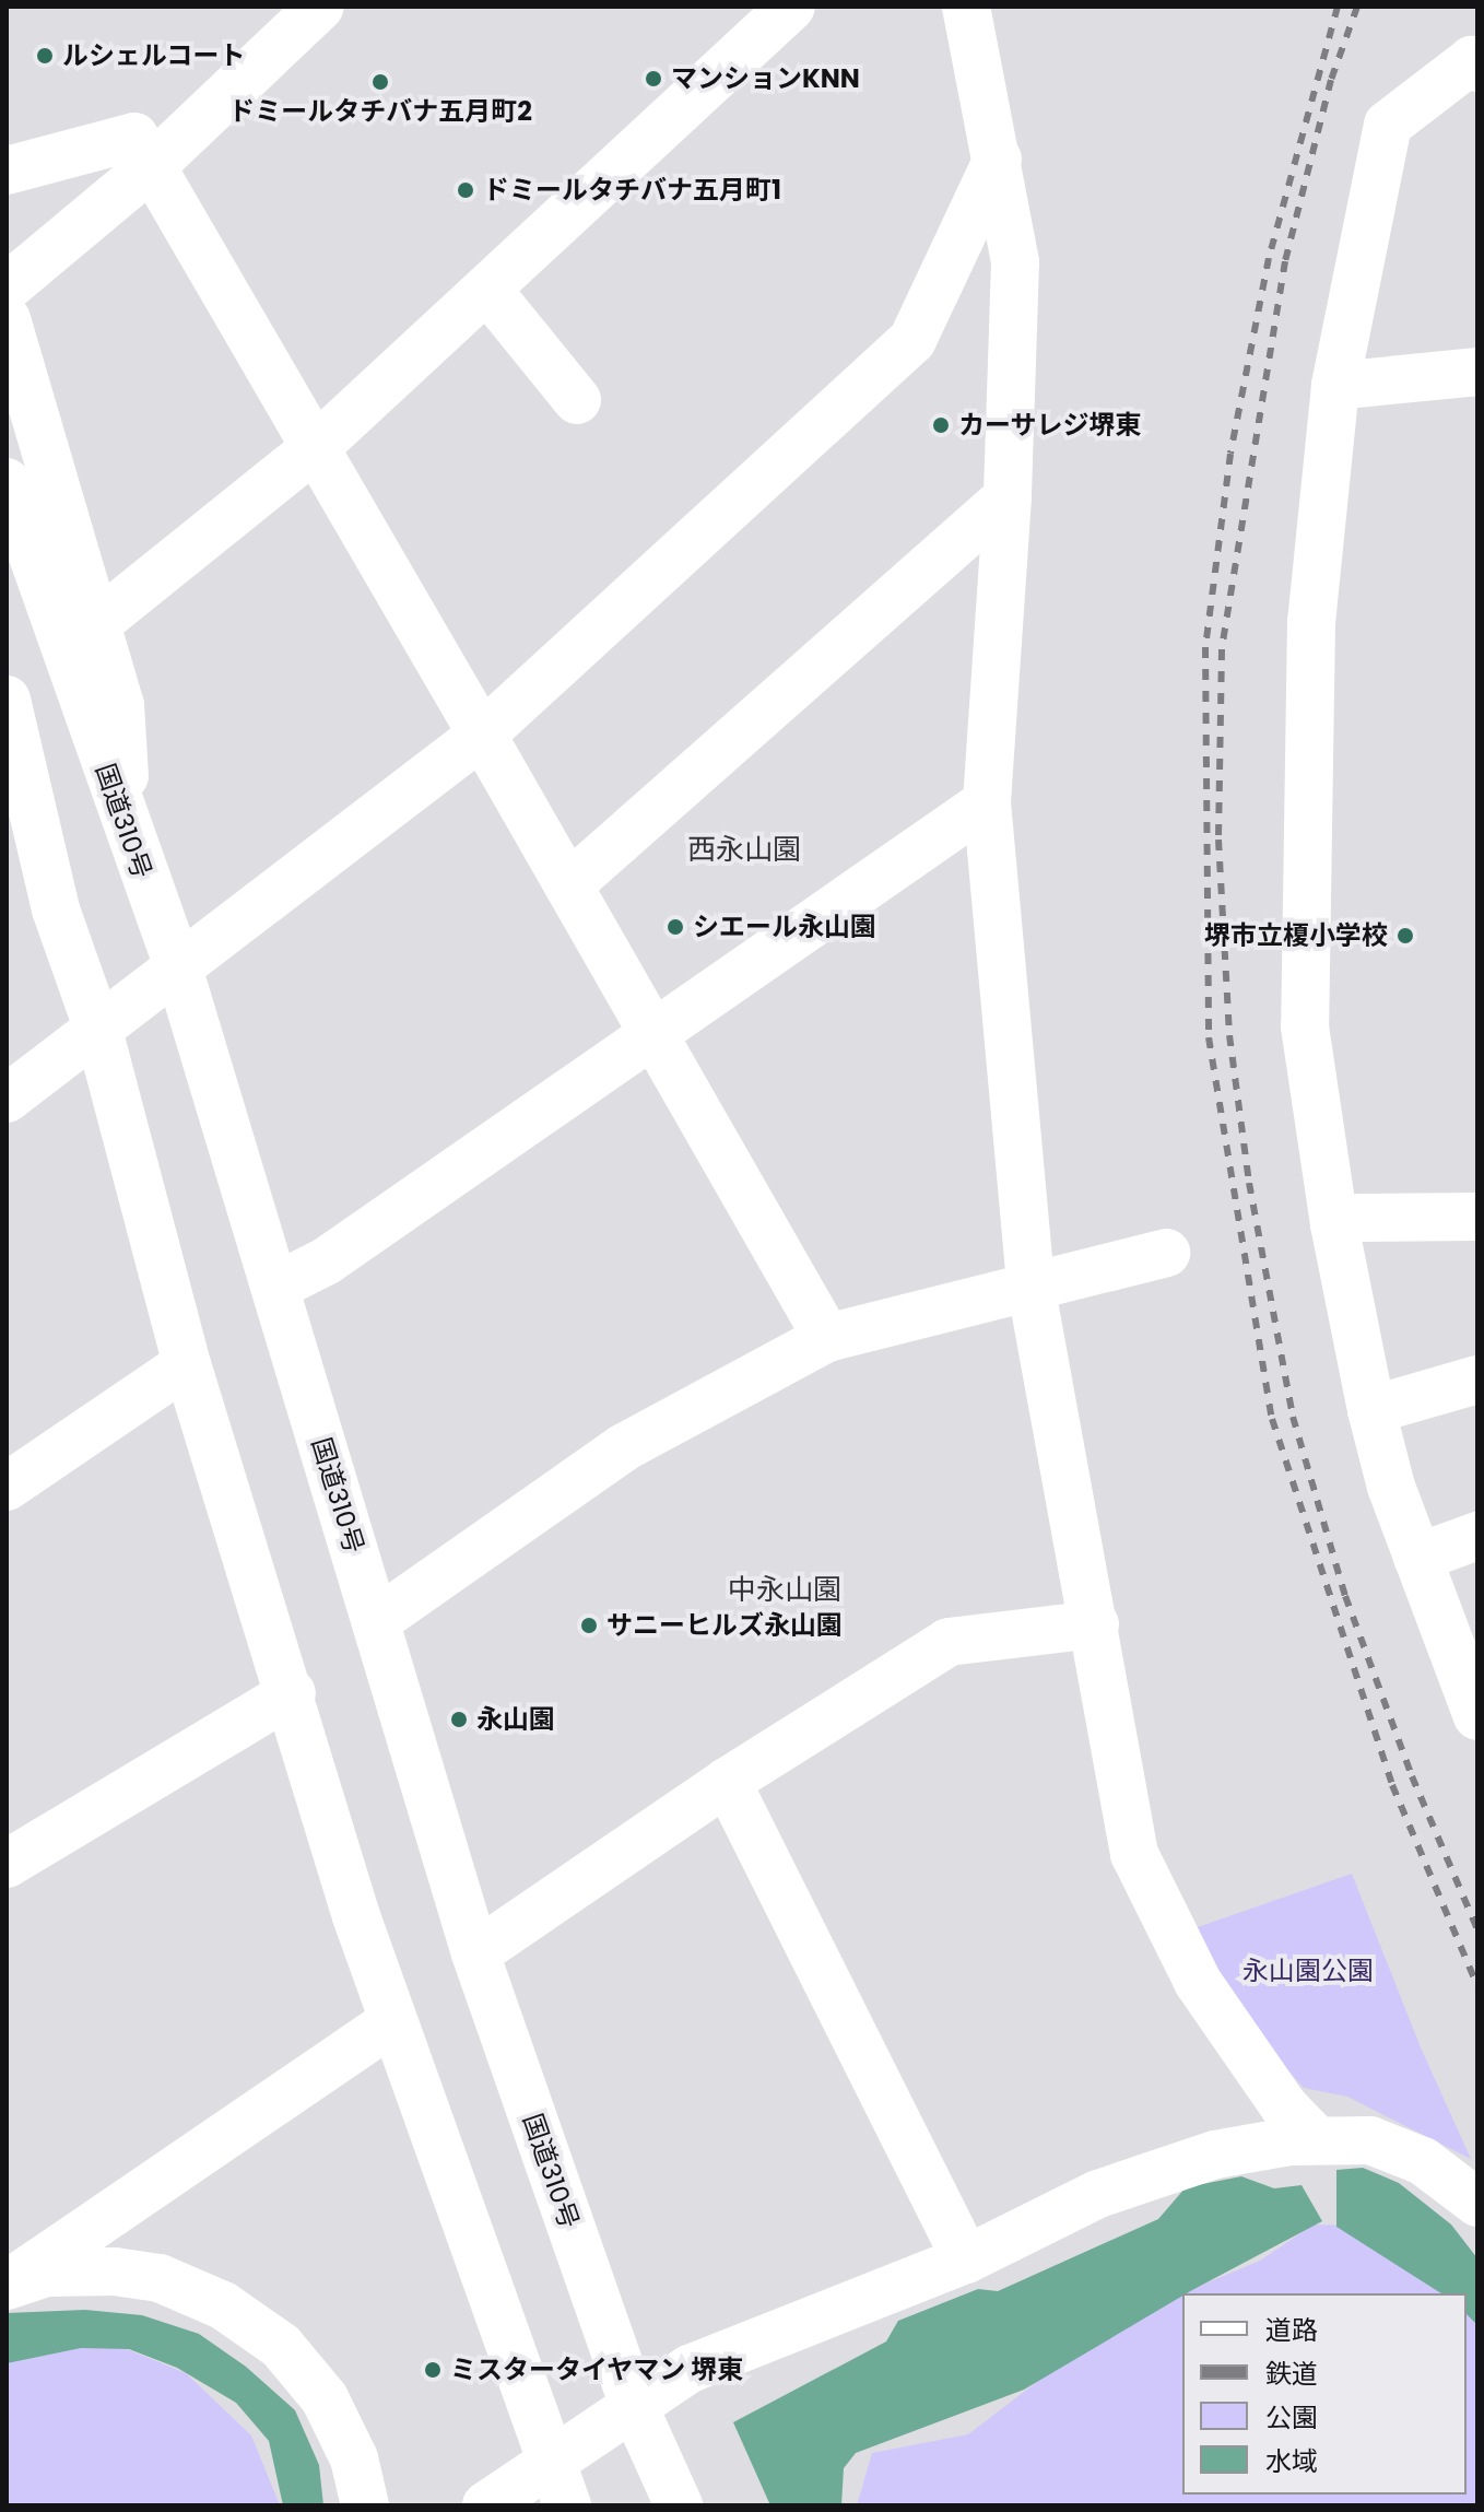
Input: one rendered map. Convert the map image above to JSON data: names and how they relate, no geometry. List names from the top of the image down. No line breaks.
{"streets":{"main road":["国道310号"]},"districts":["西永山園","中永山園"],"parks":["永山園公園"],"places":["ルシェルコート","マンションKNN","ドミールタチバナ五月町2","ドミールタチバナ五月町1","カーサレジ堺東","シエール永山園","堺市立榎小学校","サニーヒルズ永山園","永山園","ミスタータイヤマン 堺東"],"legend":["道路","鉄道","公園","水域"]}
